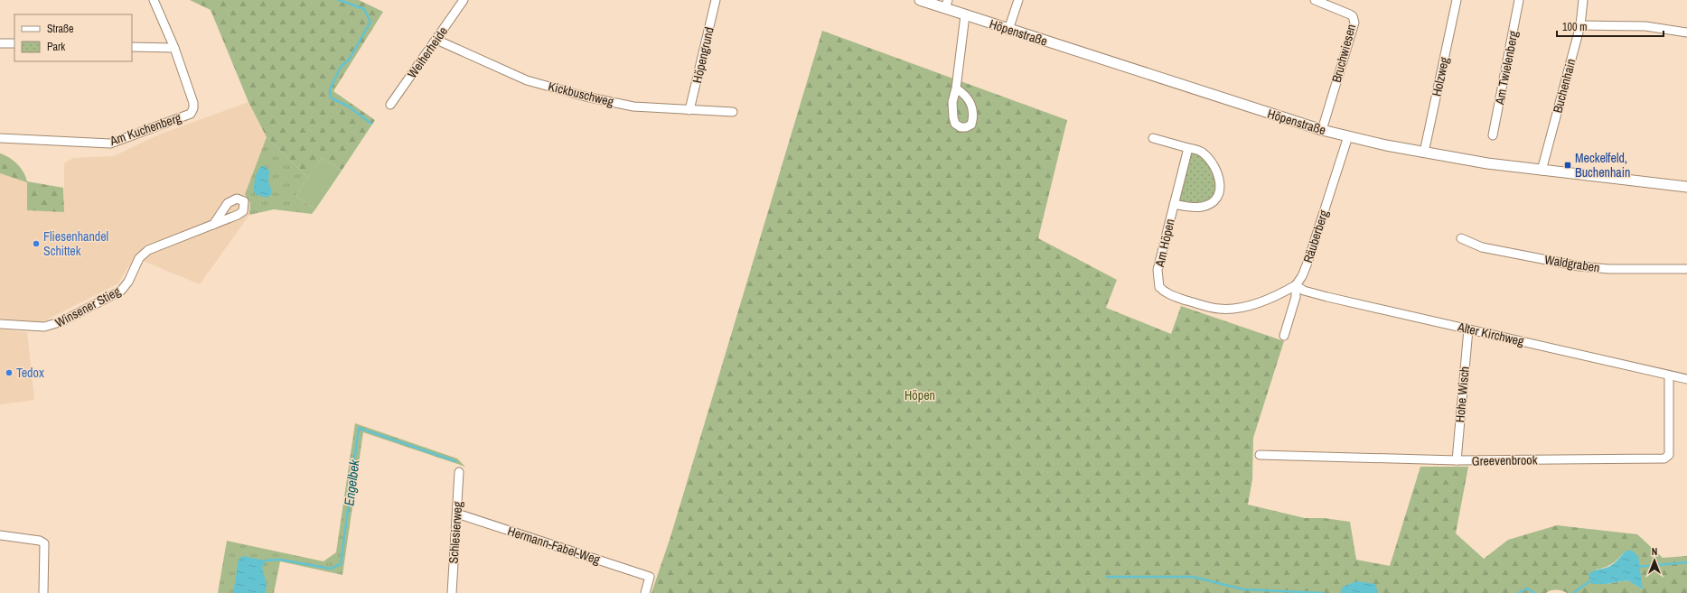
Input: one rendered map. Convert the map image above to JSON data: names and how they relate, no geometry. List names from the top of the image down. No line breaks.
{"streets":{"main road":["Höpenstraße"],"street":["Weiherheide","Bruchwiesen","Höpengrund","Am Twielenberg","Holzweg","Buchenhain","Kickbuschweg","Am Kuchenberg","Räuberberg","Am Höpen","Waldgraben","Winsener Stieg","Alter Kirchweg","Hohe Wisch","Greevenbrook","Schlesierweg","Hermann-Fabel-Weg"]},"crossings":[["Höpenstraße","Bruchwiesen"],["Höpenstraße","Holzweg"],["Höpenstraße","Buchenhain"],["Höpenstraße","Räuberberg"],["Weiherheide","Kickbuschweg"],["Höpengrund","Kickbuschweg"],["Räuberberg","Am Höpen"],["Räuberberg","Alter Kirchweg"],["Am Höpen","Alter Kirchweg"],["Alter Kirchweg","Hohe Wisch"],["Alter Kirchweg","Greevenbrook"],["Hohe Wisch","Greevenbrook"],["Schlesierweg","Hermann-Fabel-Weg"]],"water":["Engelbek"],"parks":["Höpen"],"places":{"transit":["Meckelfeld, Buchenhain"],"other":["Fliesenhandel Schittek","Tedox"]},"legend":["Straße","Park"],"scale_bar":"100 m","north":"top"}
